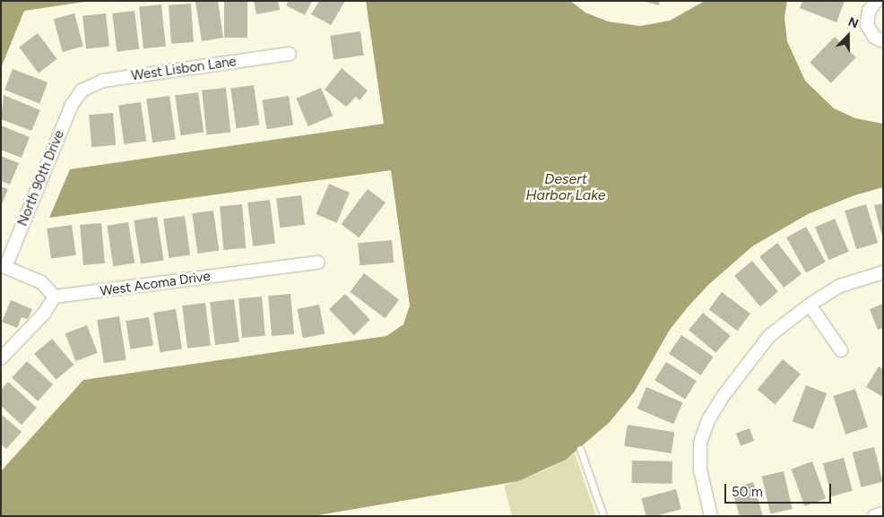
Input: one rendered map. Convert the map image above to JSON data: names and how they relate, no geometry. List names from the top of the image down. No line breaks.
{"streets":{"street":["West Lisbon Lane","North 90th Drive","West Acoma Drive"]},"crossings":[["West Lisbon Lane","North 90th Drive"]],"water":["Desert Harbor Lake"],"scale_bar":"50 m","north":"top"}
